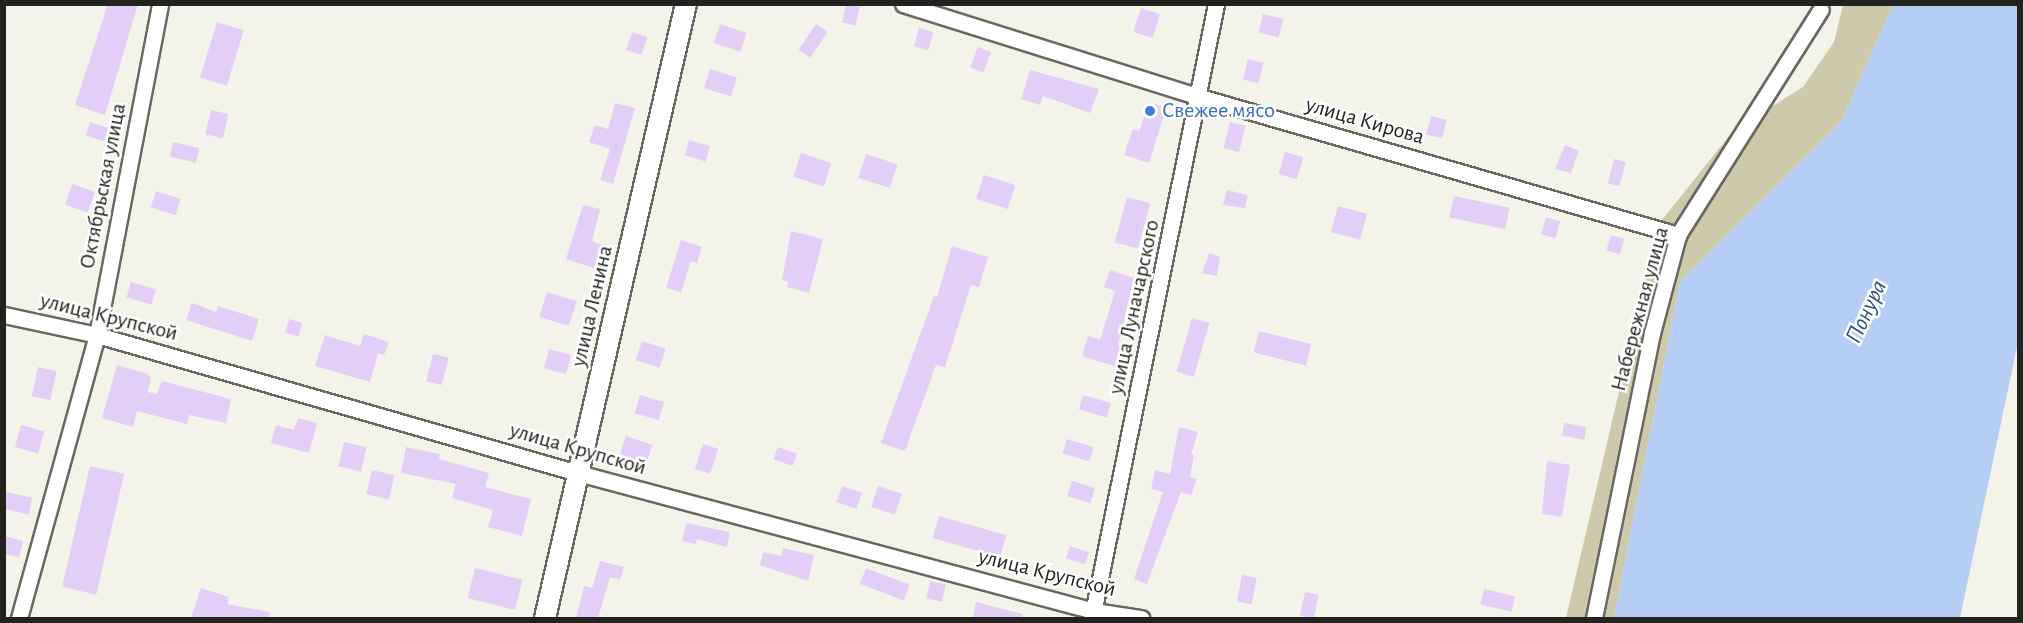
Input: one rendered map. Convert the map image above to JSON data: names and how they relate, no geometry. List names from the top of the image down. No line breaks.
{"streets":{"street":["улица Кирова","Октябрьская улица","улица Ленина","улица Луначарского","Набережная улица","улица Крупской"]},"crossings":[["улица Кирова","улица Луначарского"],["улица Кирова","Набережная улица"],["Октябрьская улица","улица Крупской"],["улица Ленина","улица Крупской"],["улица Луначарского","улица Крупской"]],"water":["Понура"],"places":["Свежее мясо"]}
